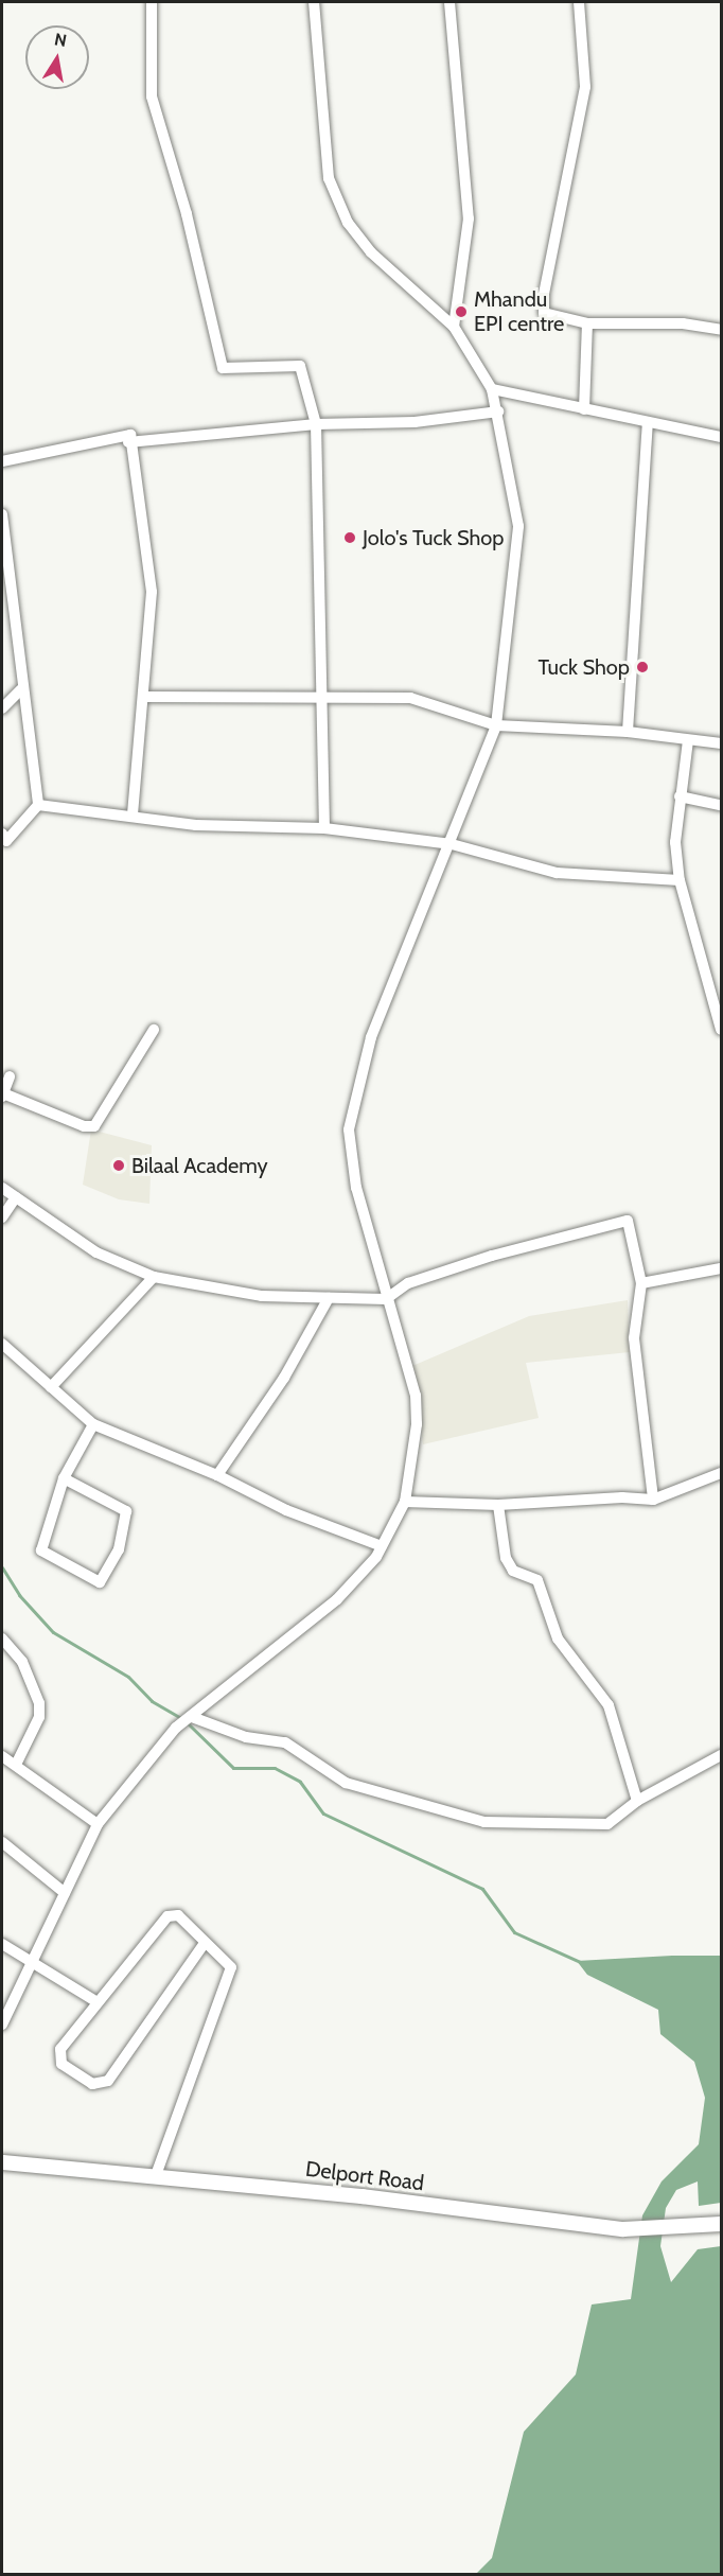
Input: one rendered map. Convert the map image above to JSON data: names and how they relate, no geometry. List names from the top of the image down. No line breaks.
{"streets":{"main road":["Delport Road"]},"places":["Mhandu EPI centre","Jolo's Tuck Shop","Tuck Shop","Bilaal Academy"],"north":"top"}
